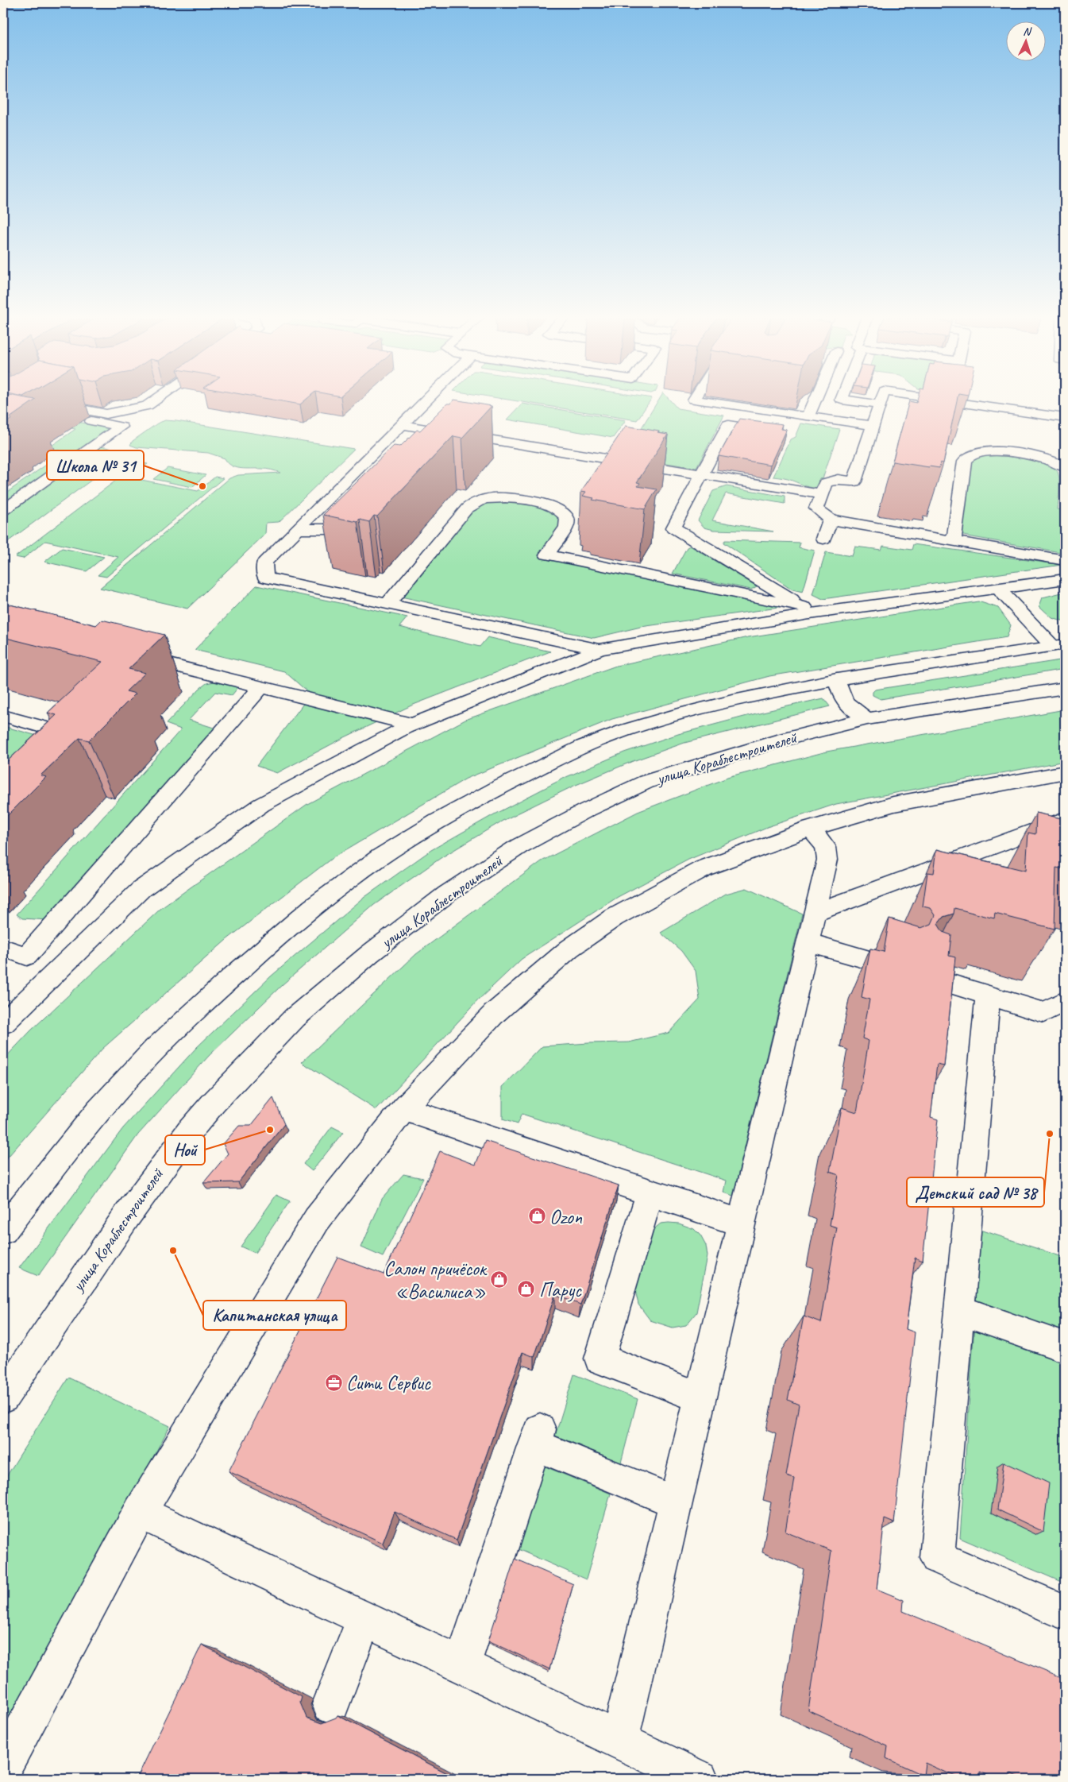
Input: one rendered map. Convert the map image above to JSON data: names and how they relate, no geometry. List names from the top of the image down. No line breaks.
{"streets":{"street":["улица Кораблестроителей"]},"places":{"other":["Школа № 31","Ной","Детский сад № 38","Капитанская улица"],"shop":["Ozon","Салон причёсок «Василиса»","Парус"],"office":["Сити Сервис"]},"north":"top"}
